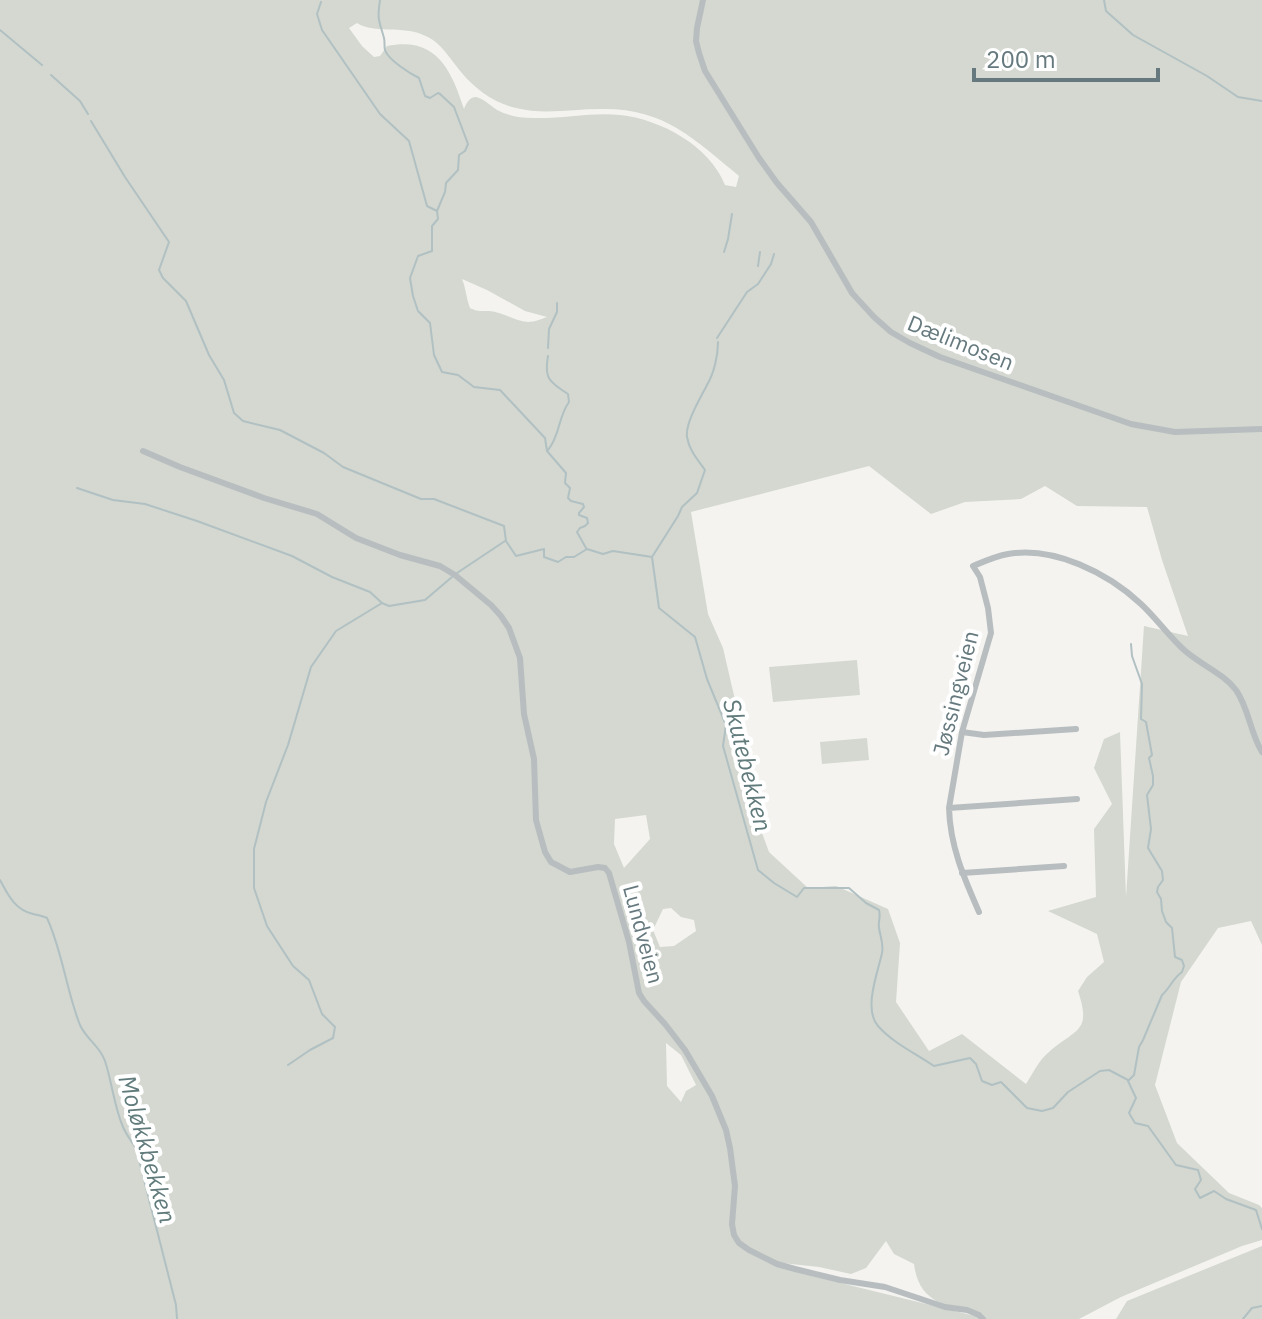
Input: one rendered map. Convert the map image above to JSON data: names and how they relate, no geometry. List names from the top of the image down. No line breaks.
{"streets":{"street":["Dælimosen","Jøssingveien","Lundveien"]},"water":["Skutebekken","Moløkkbekken"],"scale_bar":"200 m"}
